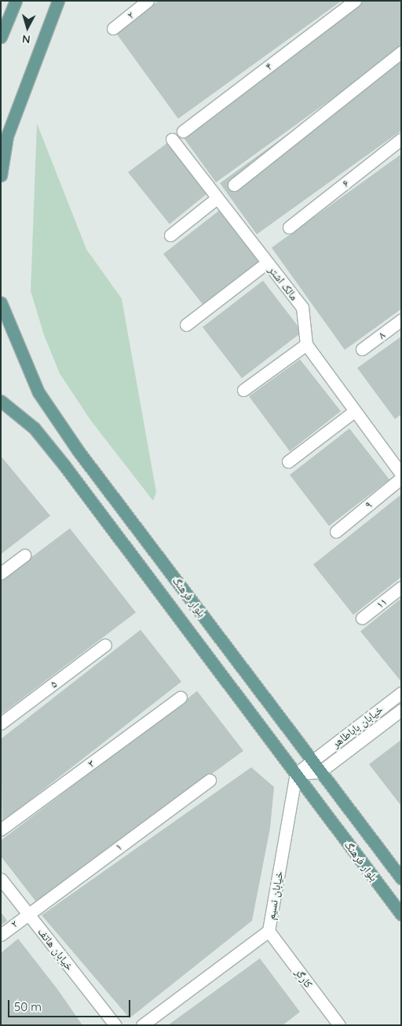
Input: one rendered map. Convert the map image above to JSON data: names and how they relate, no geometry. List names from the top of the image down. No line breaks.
{"streets":{"main road":["بلوار فرهنگ"],"street":["۲","۴","۶","مالک اشتر","۸","۹","۱۱","۵","خیابان باباطاهر","۳","۱","خیابان نسیم","خیابان هاتف","کارگر"]},"crossings":[["۲","۱"],["۲","خیابان هاتف"],["بلوار فرهنگ","خیابان باباطاهر"],["بلوار فرهنگ","خیابان نسیم"],["خیابان باباطاهر","خیابان نسیم"],["۱","خیابان هاتف"],["خیابان نسیم","کارگر"]],"scale_bar":"50 m","north":"bottom"}
